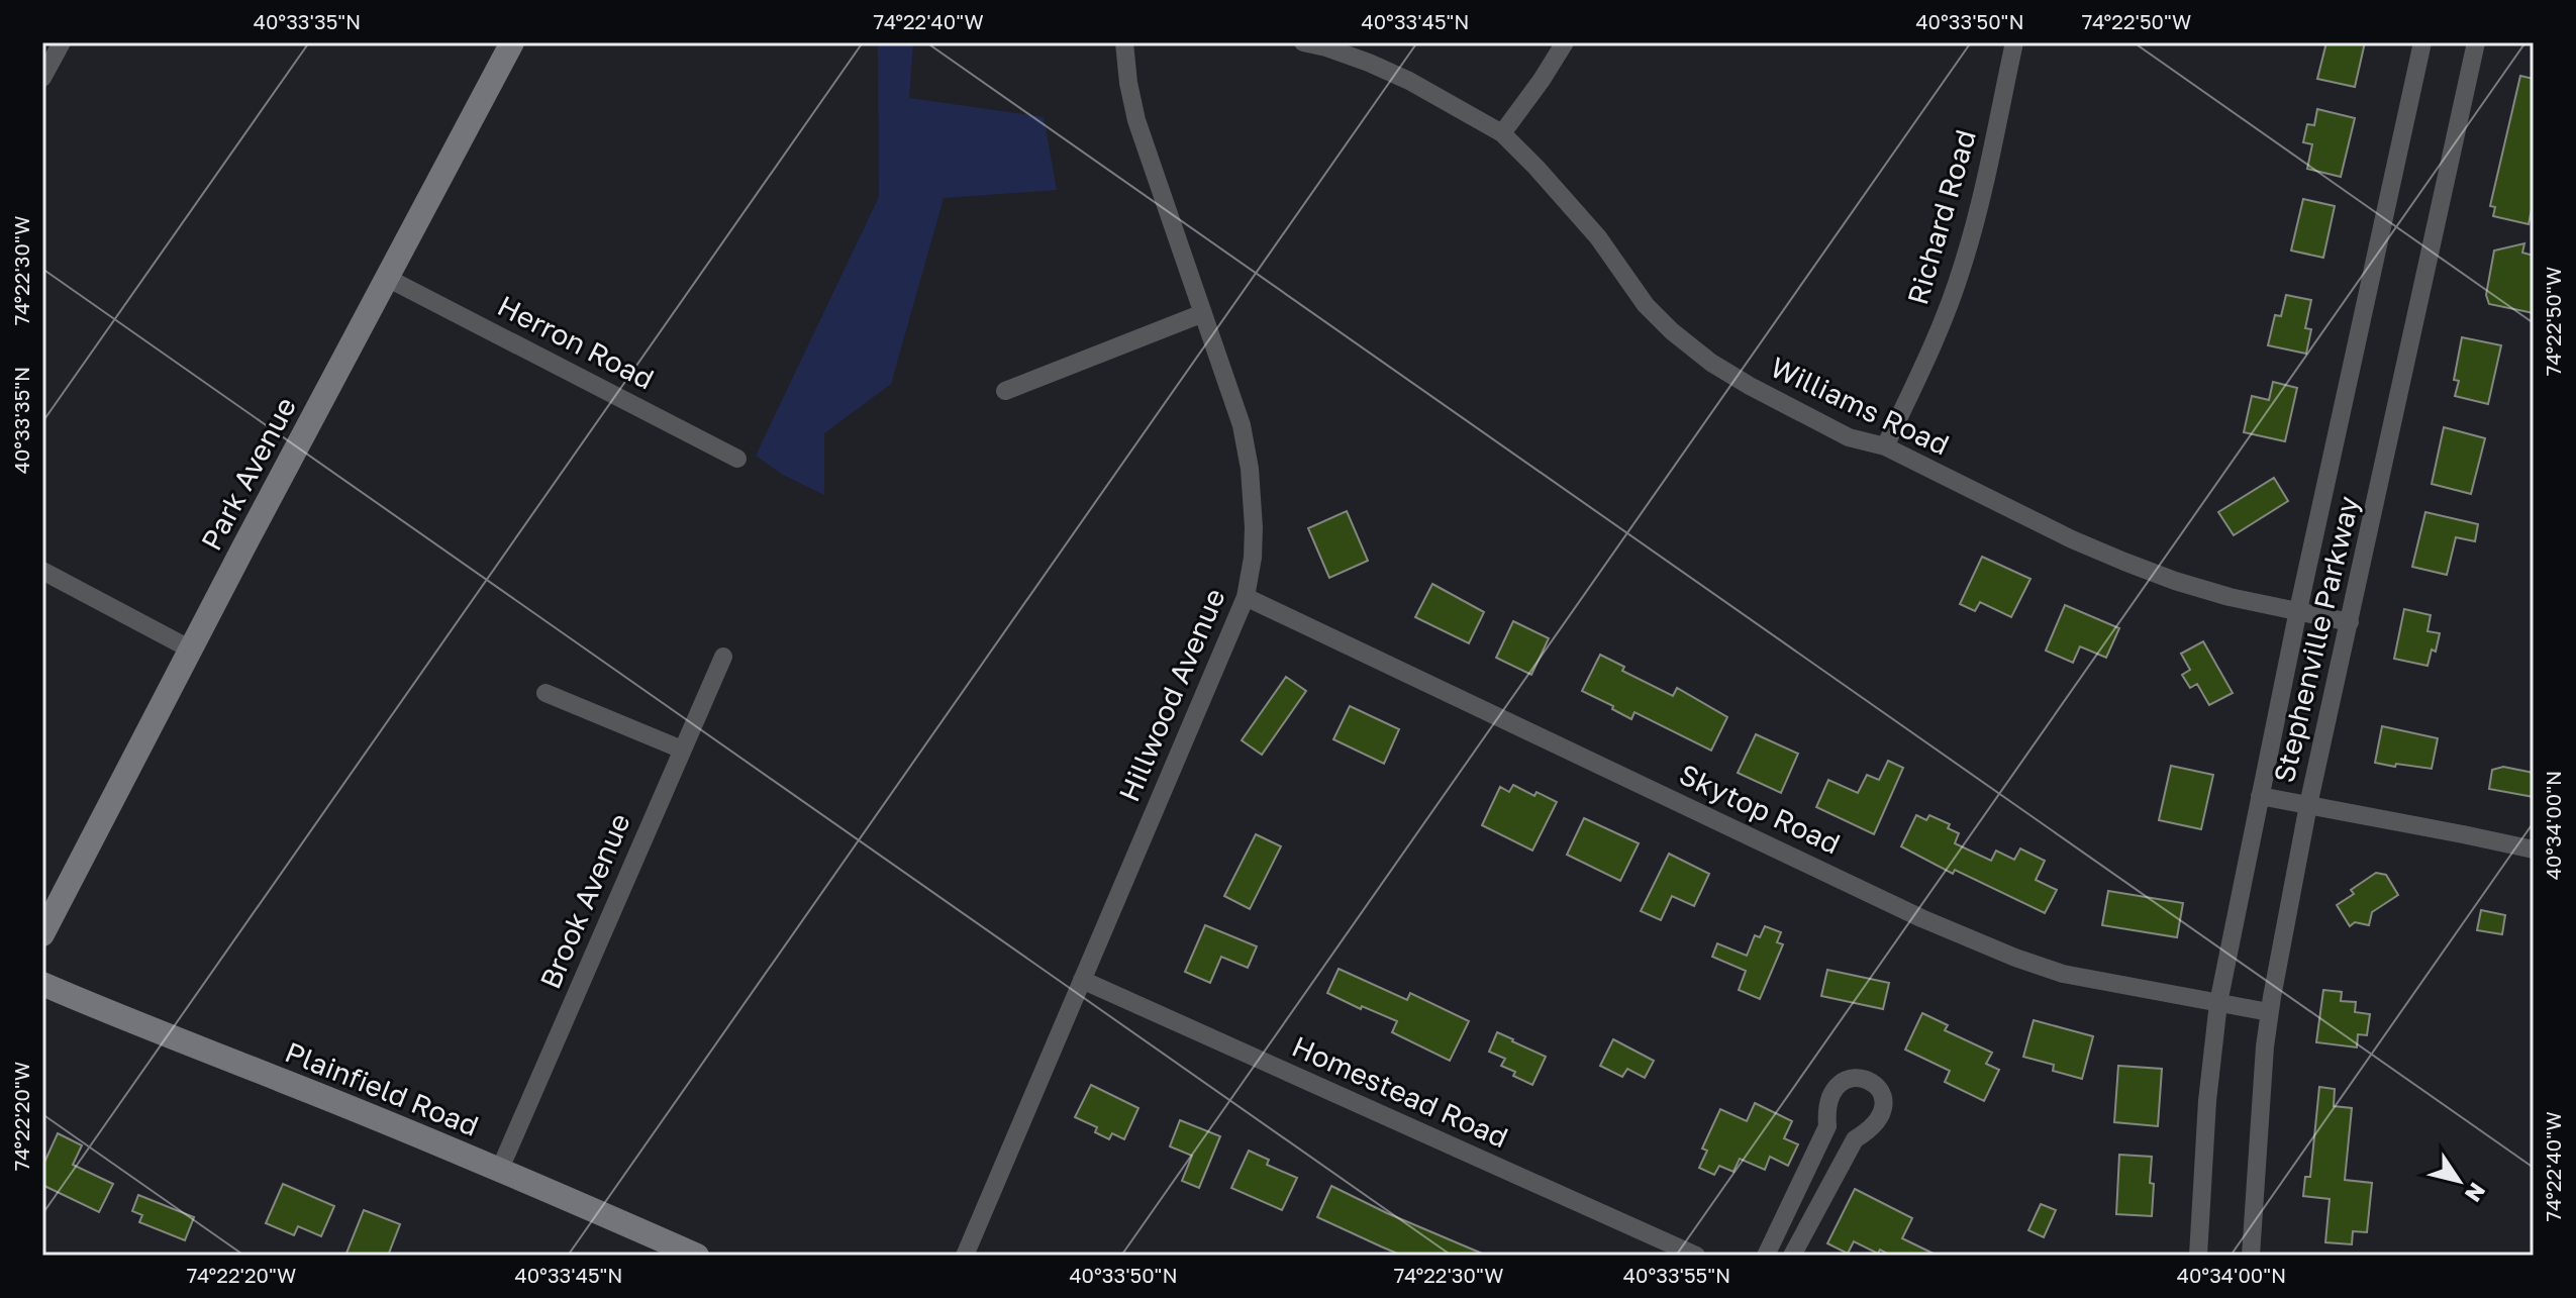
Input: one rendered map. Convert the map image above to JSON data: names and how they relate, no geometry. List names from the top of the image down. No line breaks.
{"streets":{"street":["Richard Road","Herron Road","Williams Road","Park Avenue","Stephenville Parkway","Hillwood Avenue","Skytop Road","Brook Avenue","Plainfield Road","Homestead Road"]},"crossings":[["Richard Road","Williams Road"],["Herron Road","Park Avenue"],["Williams Road","Stephenville Parkway"],["Stephenville Parkway","Skytop Road"],["Hillwood Avenue","Skytop Road"],["Hillwood Avenue","Homestead Road"],["Brook Avenue","Plainfield Road"]],"north":"bottom right","coordinates":["40°33'35\"N","74°22'40\"W","40°33'45\"N","40°33'50\"N","74°22'50\"W","74°22'30\"W","40°34'00\"N","74°22'20\"W","40°33'55\"N"]}
